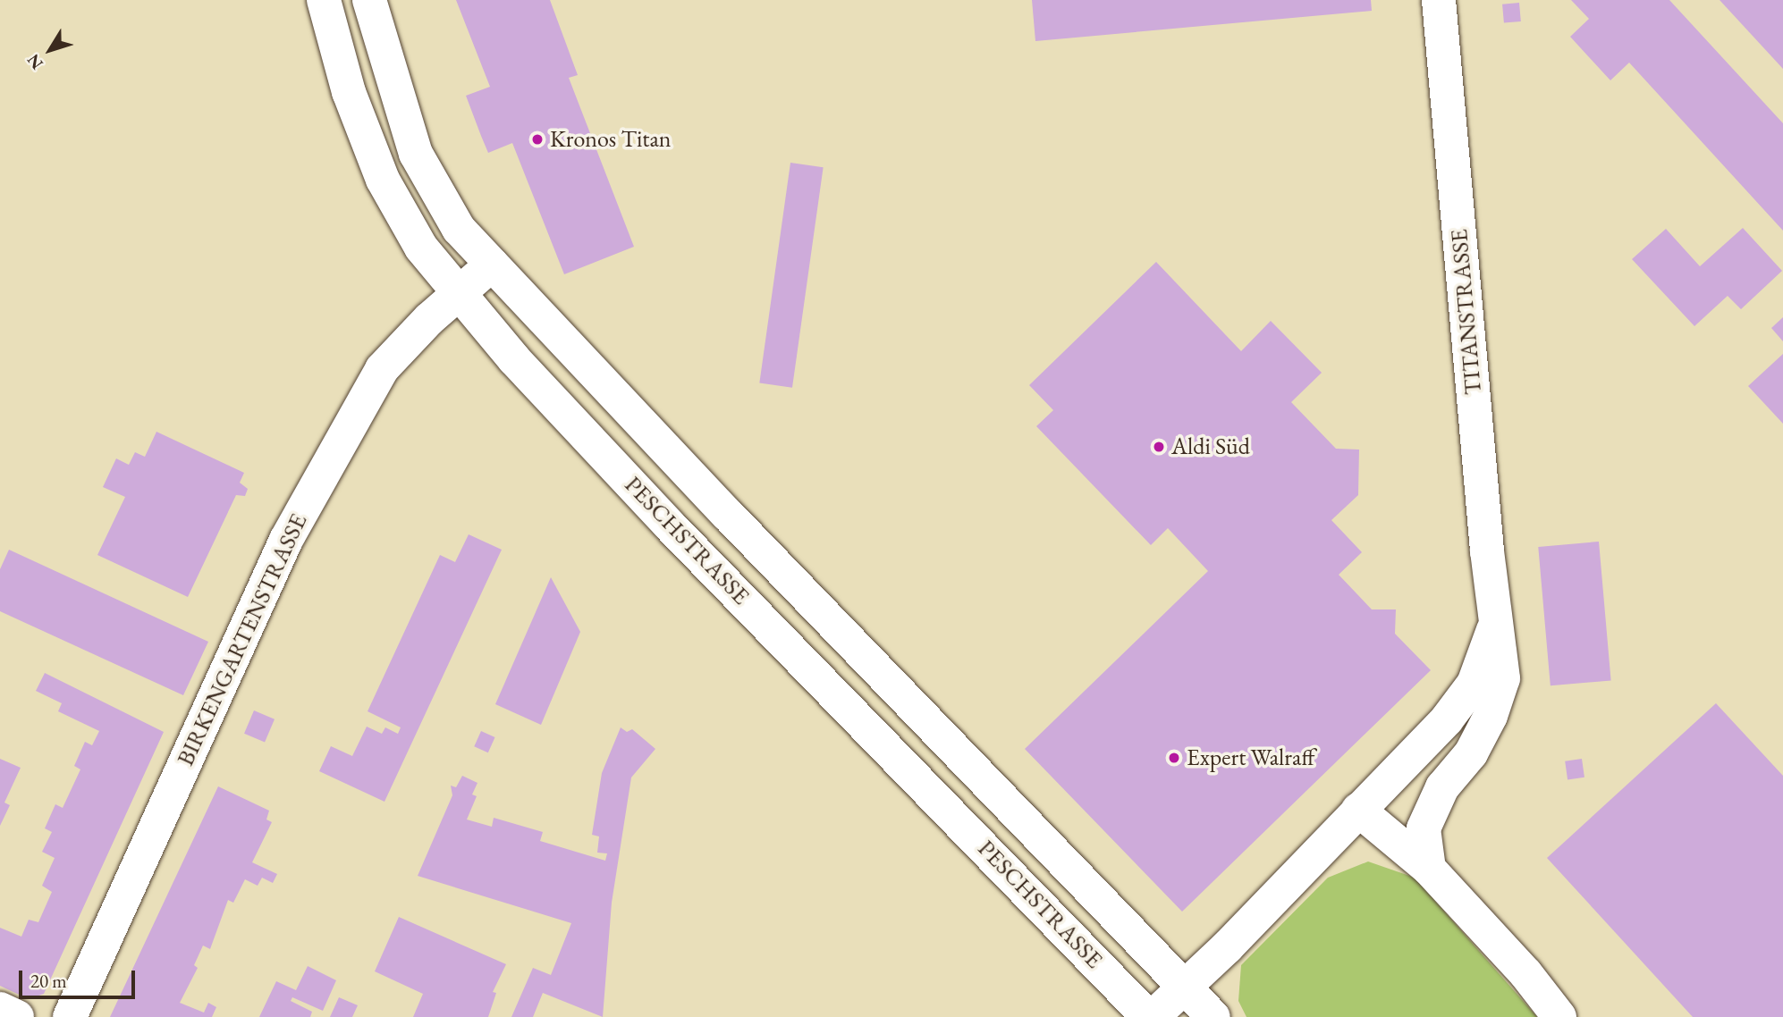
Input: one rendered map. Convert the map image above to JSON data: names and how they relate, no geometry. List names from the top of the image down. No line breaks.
{"streets":{"main road":["TITANSTRASSE","PESCHSTRASSE","BIRKENGARTENSTRASSE"]},"crossings":[["TITANSTRASSE","PESCHSTRASSE"],["PESCHSTRASSE","BIRKENGARTENSTRASSE"]],"places":["Kronos Titan","Aldi Süd","Expert Walraff"],"scale_bar":"20 m","north":"bottom left"}
